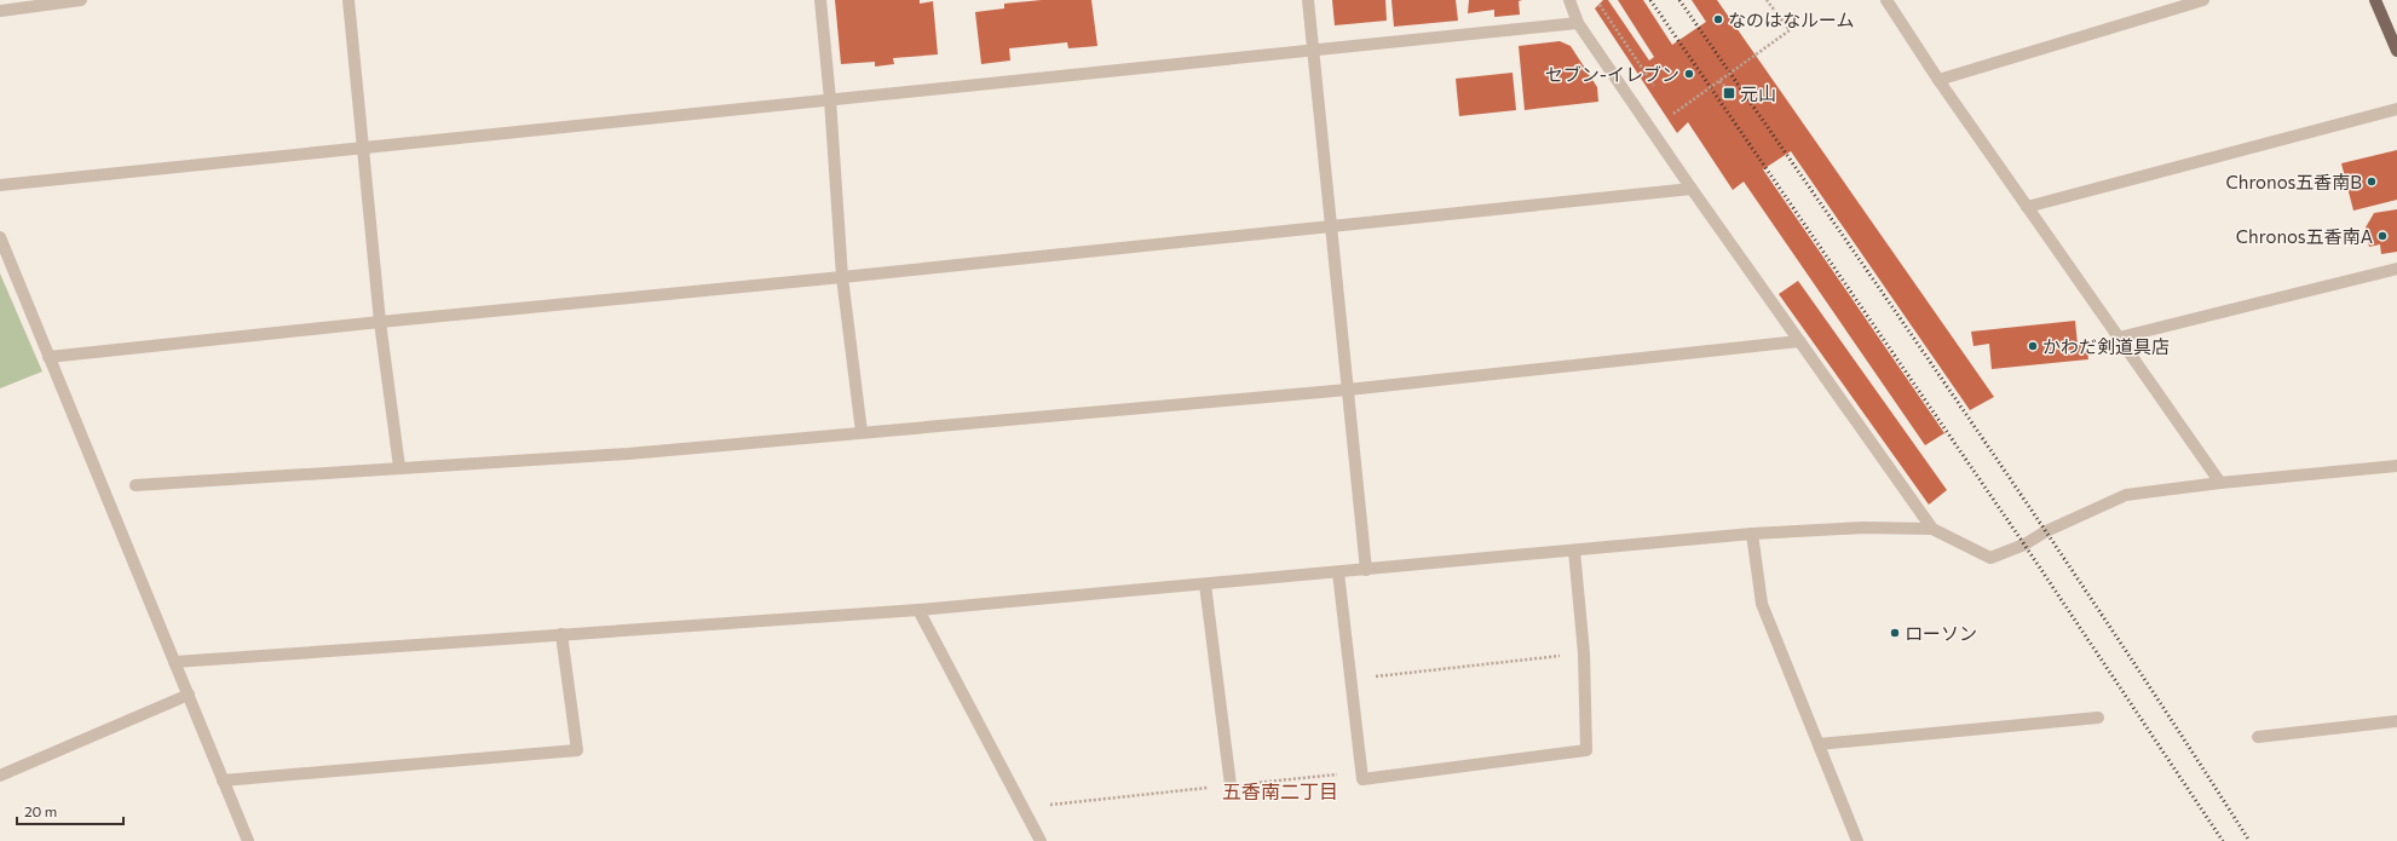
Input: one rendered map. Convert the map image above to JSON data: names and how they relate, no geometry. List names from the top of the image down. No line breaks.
{"districts":["五香南二丁目"],"places":{"other":["なのはなルーム","セブン-イレブン","Chronos五香南B","Chronos五香南A","かわだ剣道具店","ローソン"],"transit":["元山"]},"scale_bar":"20 m"}
